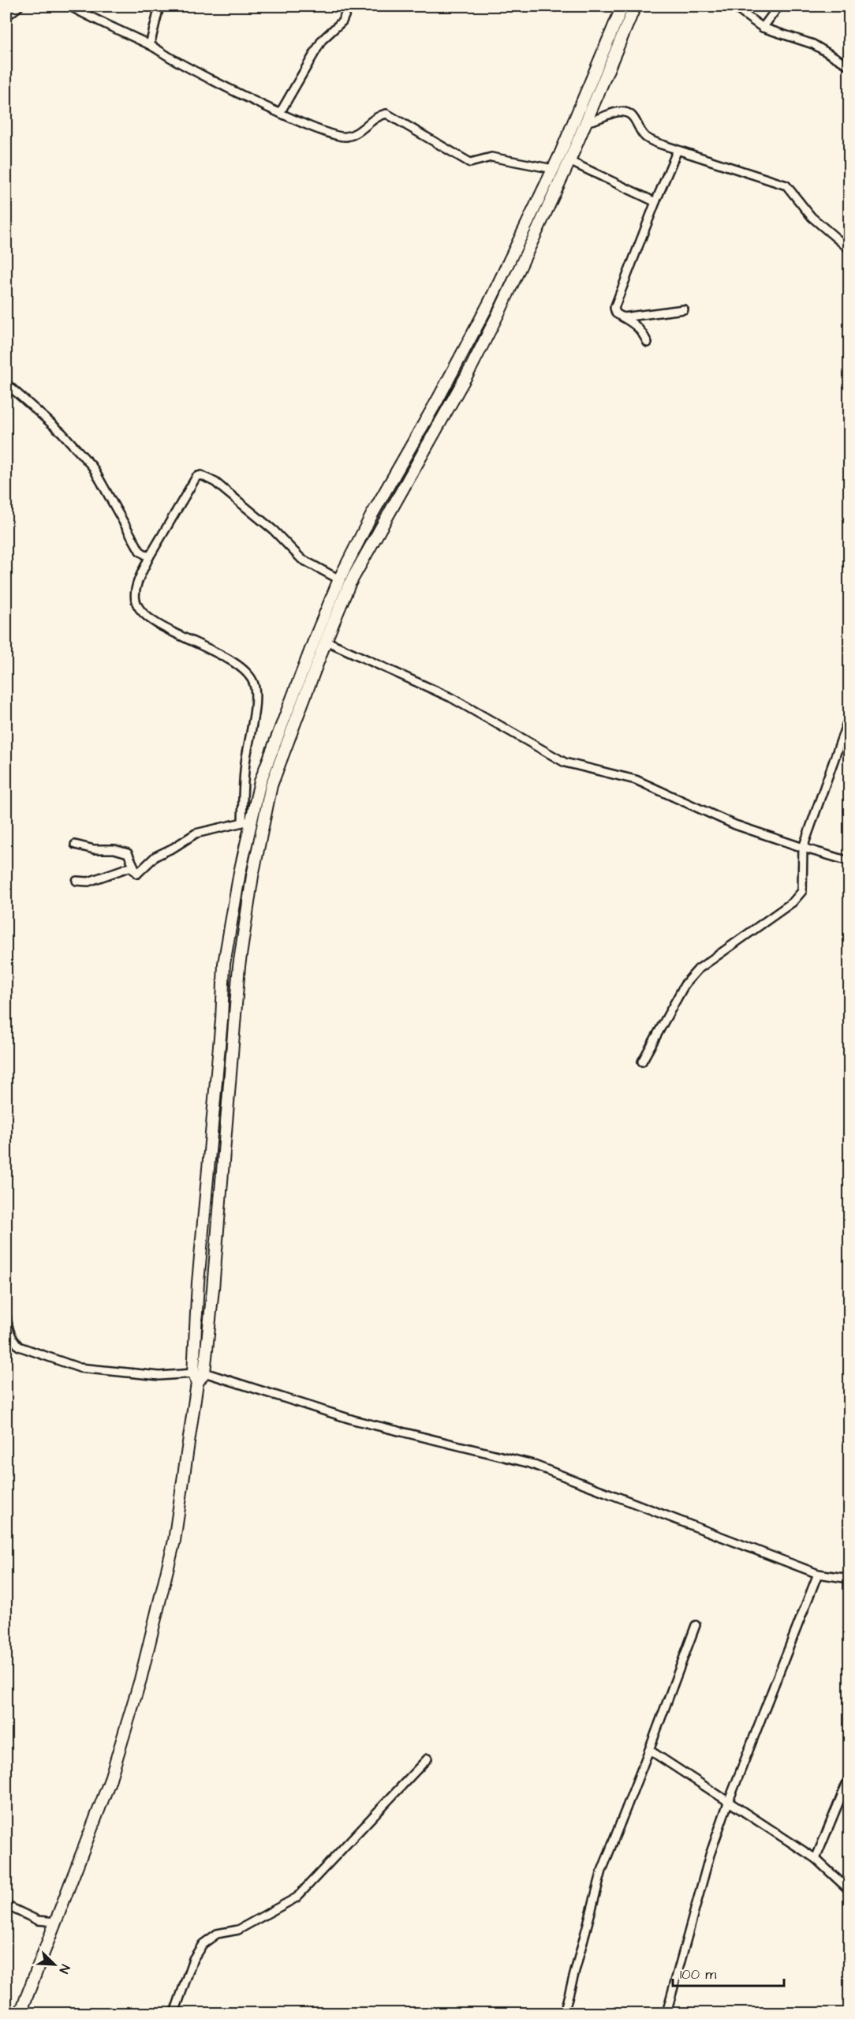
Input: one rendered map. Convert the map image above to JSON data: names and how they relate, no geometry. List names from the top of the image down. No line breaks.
{"scale_bar":"100 m","north":"bottom right"}
